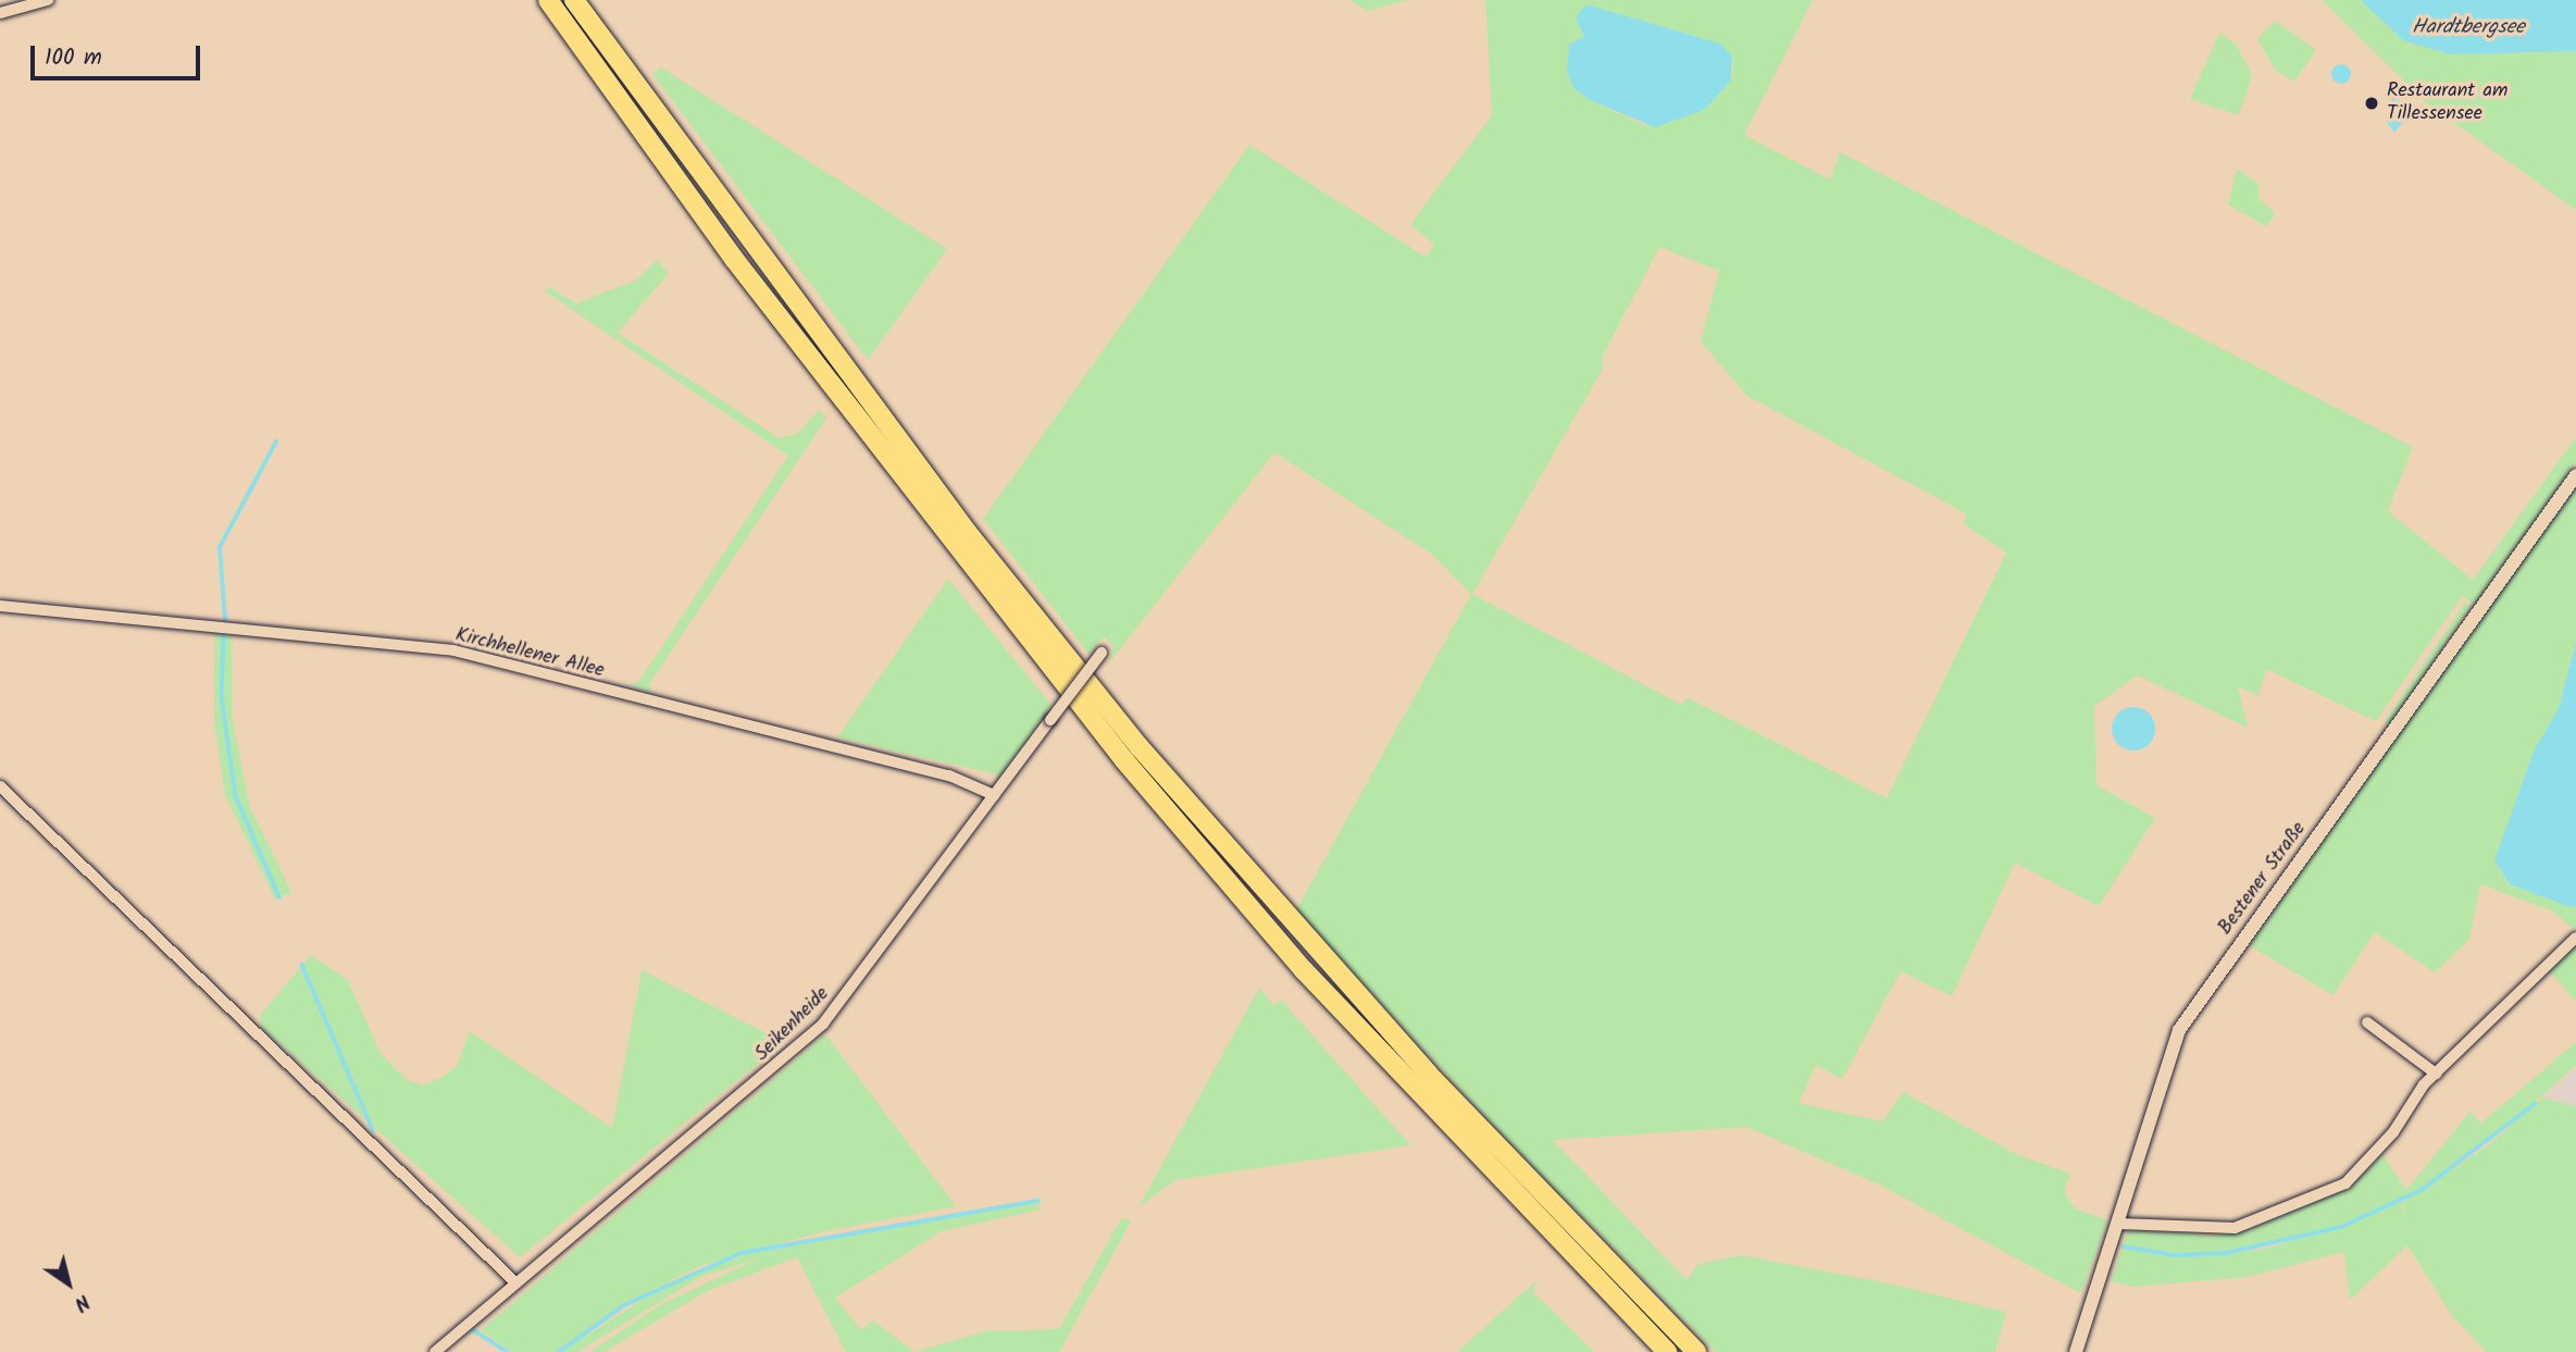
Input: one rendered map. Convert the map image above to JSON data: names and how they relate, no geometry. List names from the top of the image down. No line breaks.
{"streets":{"street":["Kirchhellener Allee","Bestener Straße","Seikenheide"]},"crossings":[["Kirchhellener Allee","Seikenheide"]],"water":["Hardtbergsee"],"places":["Restaurant am Tillessensee"],"scale_bar":"100 m","north":"bottom right"}
